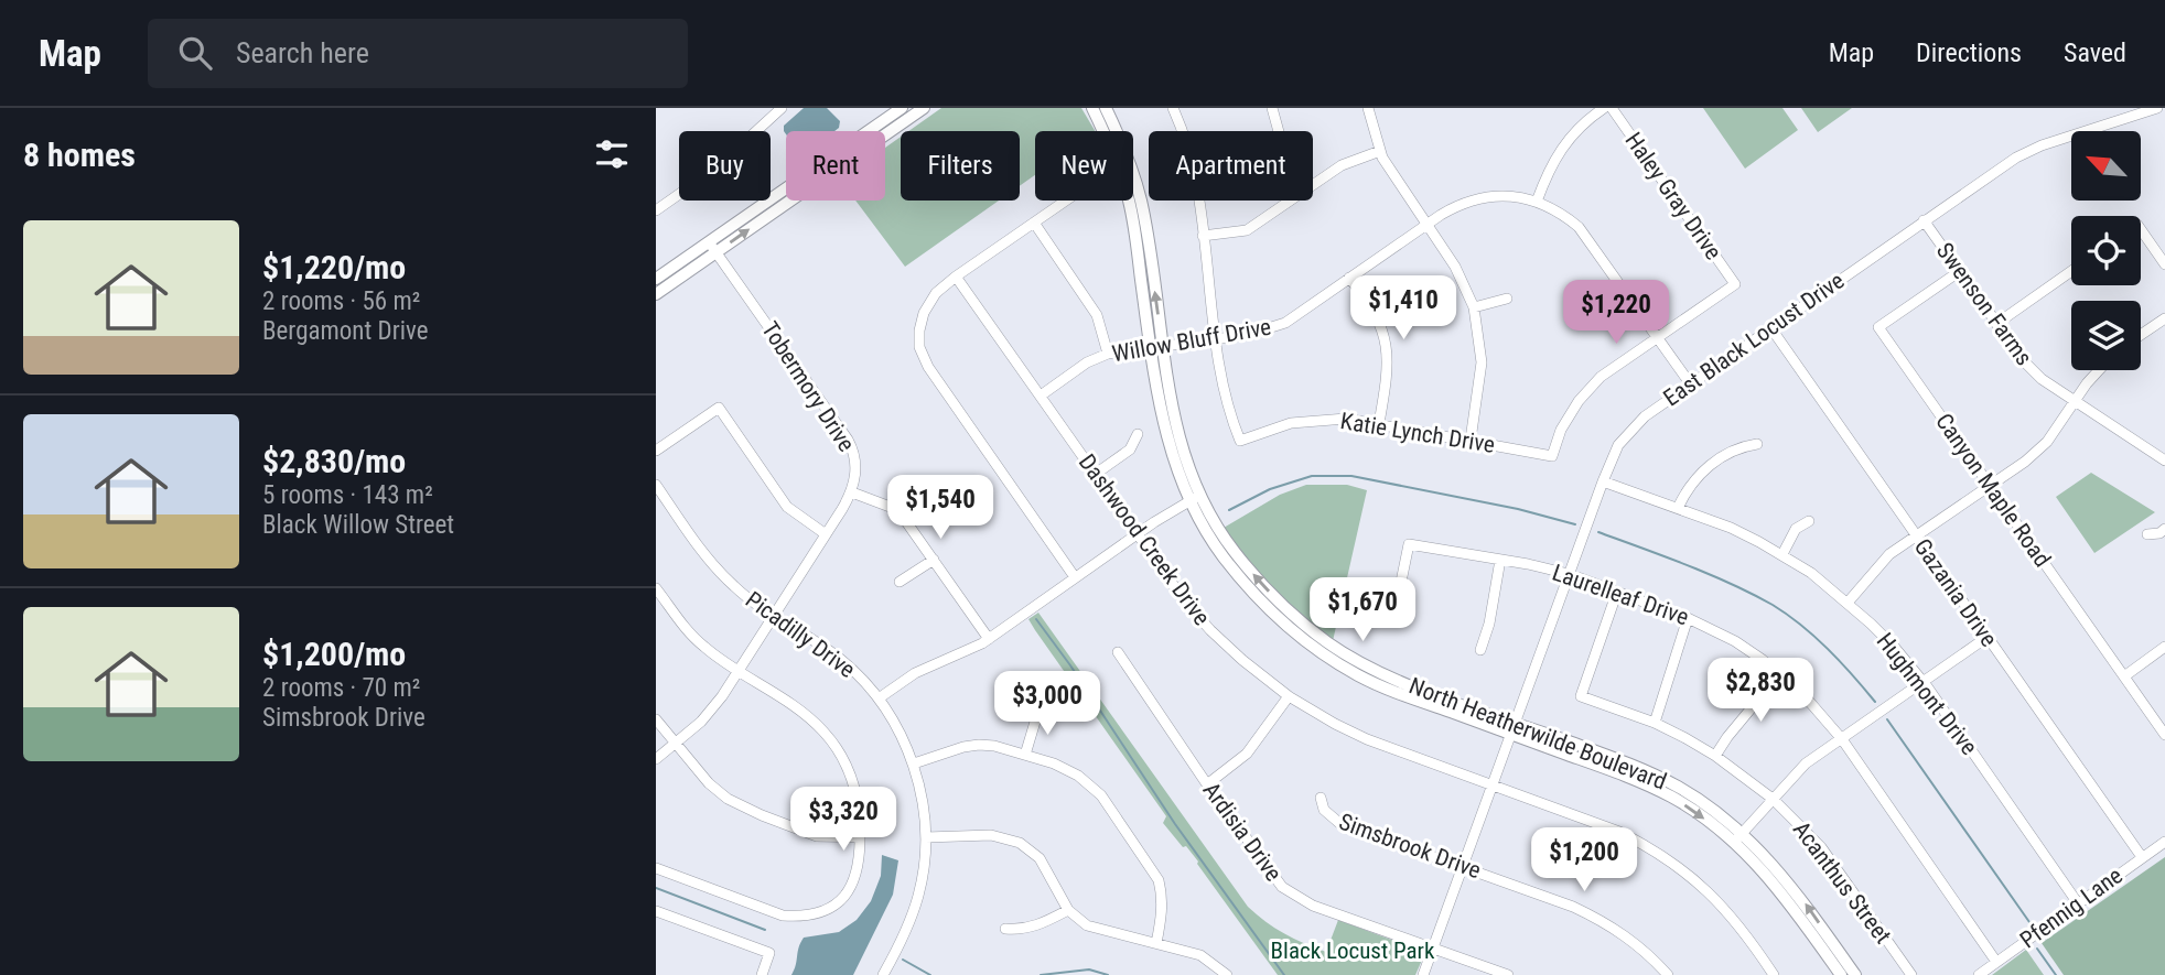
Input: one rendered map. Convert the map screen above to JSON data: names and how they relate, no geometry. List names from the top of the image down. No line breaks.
{"streets":{"main road":["North Heatherwilde Boulevard"],"street":["Haley Gray Drive","Swenson Farms","East Black Locust Drive","Willow Bluff Drive","Tobermory Drive","Katie Lynch Drive","Canyon Maple Road","Dashwood Creek Drive","Gazania Drive","Laurelleaf Drive","Picadilly Drive","Hughmont Drive","Ardisia Drive","Simsbrook Drive","Acanthus Street","Pfennig Lane"]},"crossings":[["Haley Gray Drive","Willow Bluff Drive"],["Haley Gray Drive","Katie Lynch Drive"],["Swenson Farms","East Black Locust Drive"],["Swenson Farms","Canyon Maple Road"],["East Black Locust Drive","Willow Bluff Drive"],["East Black Locust Drive","Dashwood Creek Drive"],["East Black Locust Drive","Gazania Drive"],["East Black Locust Drive","Laurelleaf Drive"],["East Black Locust Drive","Hughmont Drive"],["East Black Locust Drive","North Heatherwilde Boulevard"],["East Black Locust Drive","Ardisia Drive"],["East Black Locust Drive","Simsbrook Drive"],["Willow Bluff Drive","Katie Lynch Drive"],["Willow Bluff Drive","Dashwood Creek Drive"],["Willow Bluff Drive","North Heatherwilde Boulevard"],["Gazania Drive","Pfennig Lane"],["Laurelleaf Drive","Acanthus Street"],["Laurelleaf Drive","Pfennig Lane"],["Hughmont Drive","Pfennig Lane"]],"parks":["Black Locust Park"],"north":"top left","page":{"header":"Map","search":"Search here","nav":["Map","Directions","Saved"],"heading":"8 homes","chip":["Buy","Rent","Filters","New","Apartment"],"list":[{"name":"$1,220/mo","note":"2 rooms · 56 m² · Bergamont Drive"},{"name":"$2,830/mo","note":"5 rooms · 143 m² · Black Willow Street"},{"name":"$1,200/mo","note":"2 rooms · 70 m² · Simsbrook Drive"}],"price":["$1,410","$1,220","$1,540","$1,670","$2,830","$3,000","$3,320","$1,200"]}}
